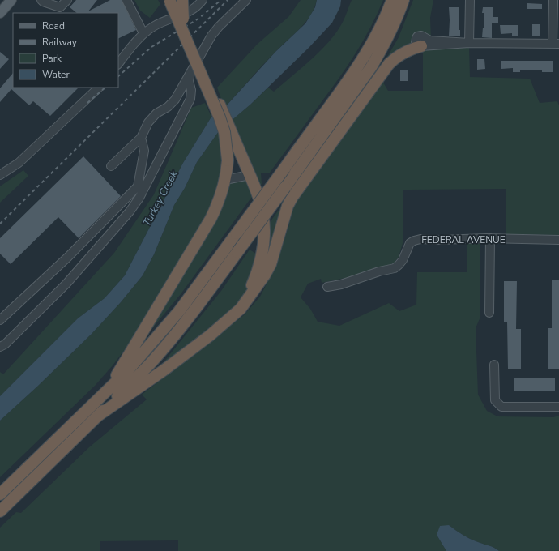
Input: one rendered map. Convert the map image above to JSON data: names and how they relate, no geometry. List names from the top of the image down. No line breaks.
{"streets":{"street":["FEDERAL AVENUE"]},"water":["Turkey Creek"],"legend":["Road","Railway","Park","Water"]}
